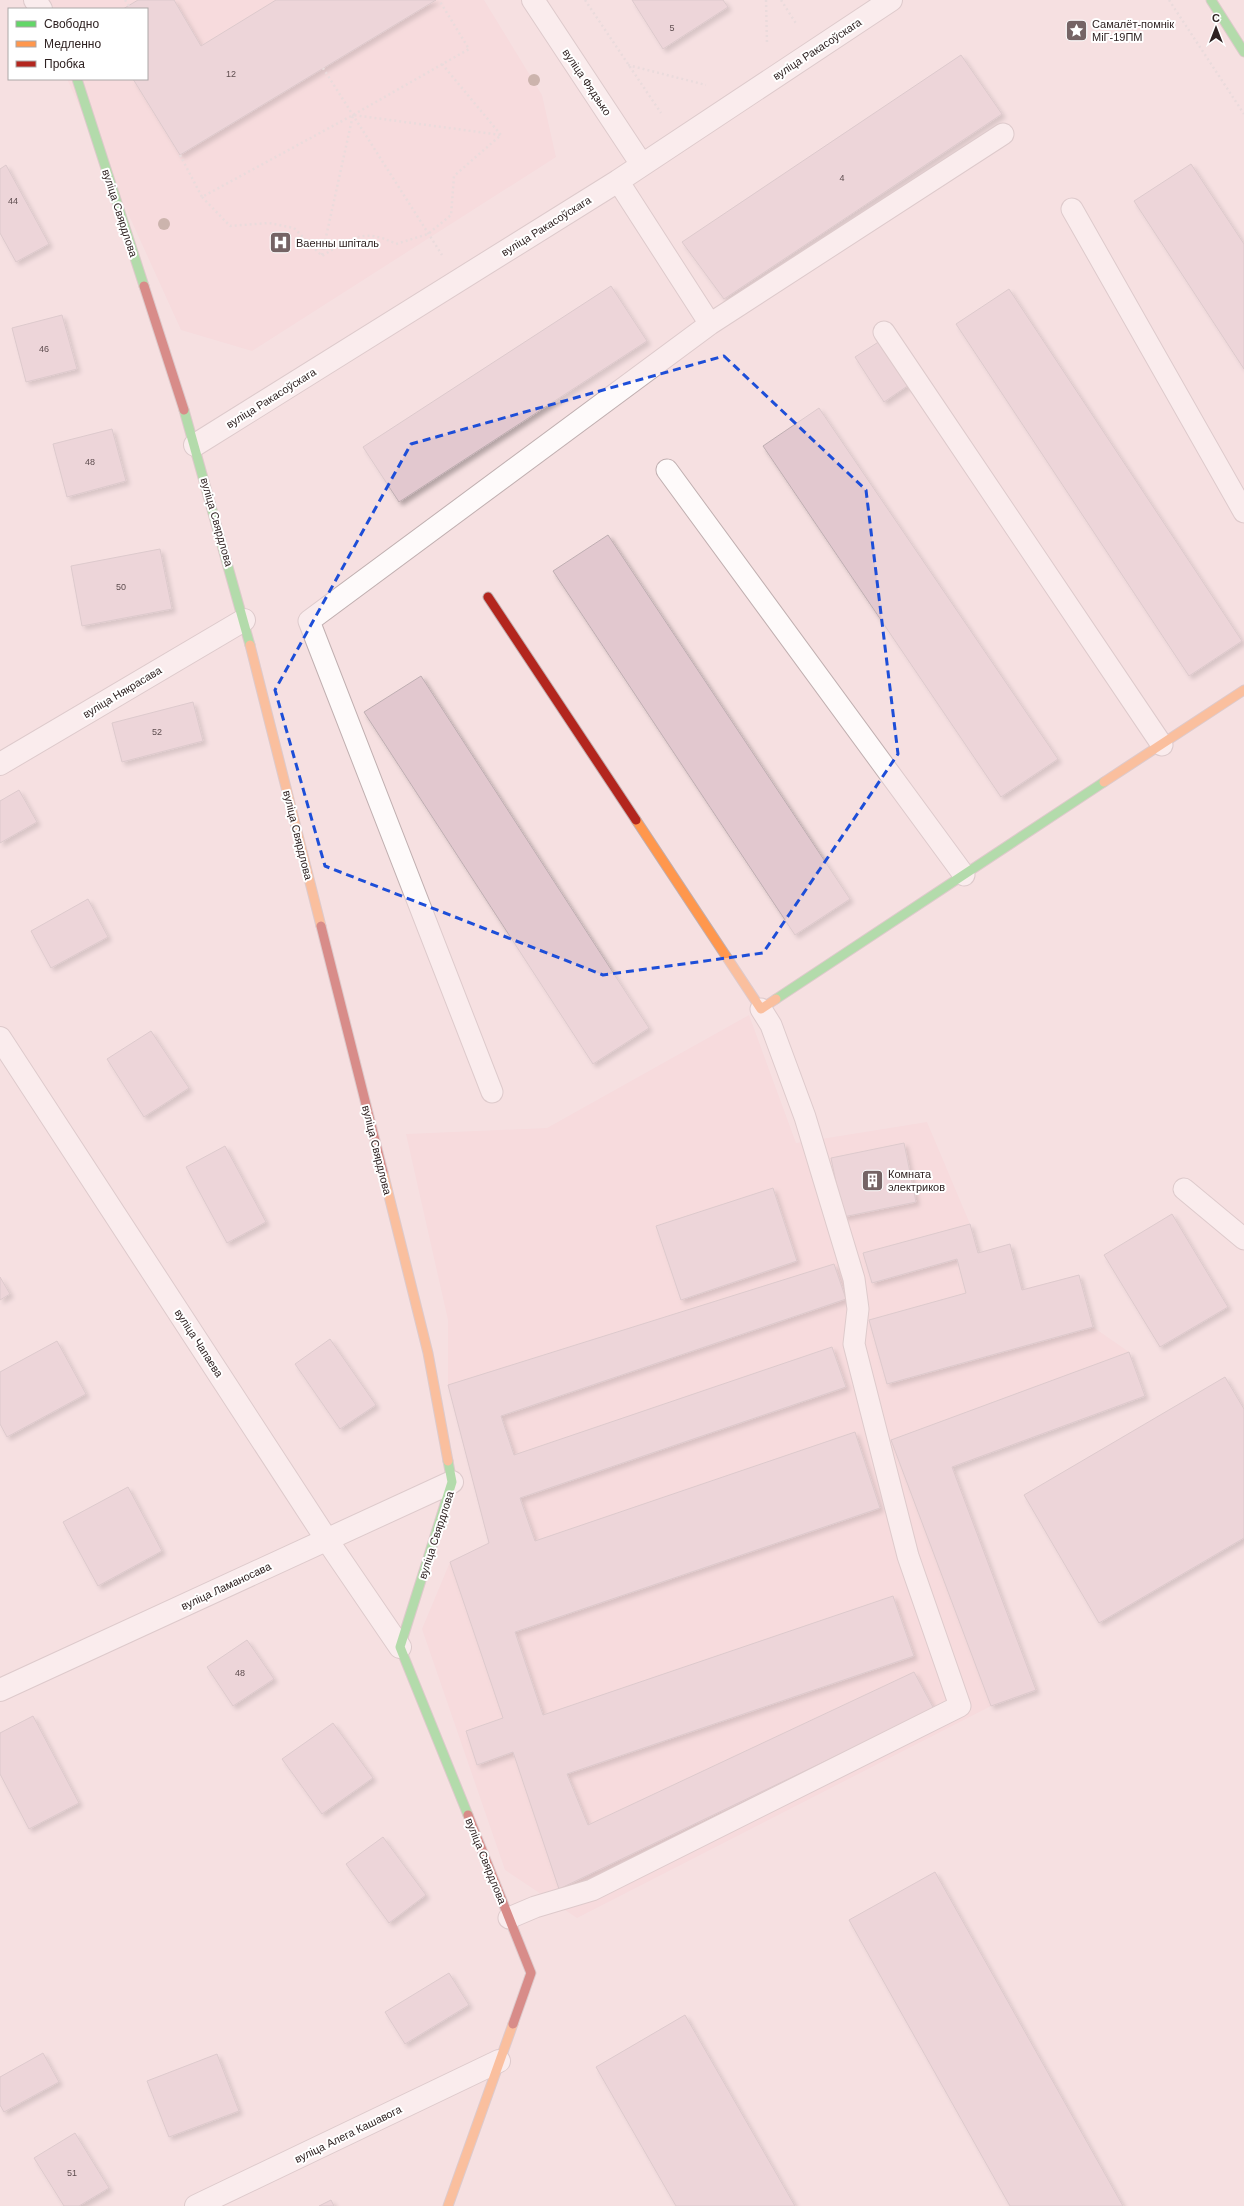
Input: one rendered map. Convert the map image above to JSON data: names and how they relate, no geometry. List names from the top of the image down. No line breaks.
{"streets":{"street":["вуліца Ракасоўскага","вуліца Фядзько","вуліца Свярдлова","вуліца Някрасава","вуліца Чапаева","вуліца Ламаносава","вуліца Алега Кашавога"]},"crossings":[["вуліца Ракасоўскага","вуліца Фядзько"],["вуліца Ракасоўскага","вуліца Свярдлова"],["вуліца Свярдлова","вуліца Някрасава"],["вуліца Свярдлова","вуліца Чапаева"],["вуліца Свярдлова","вуліца Ламаносава"],["вуліца Свярдлова","вуліца Алега Кашавога"],["вуліца Чапаева","вуліца Ламаносава"]],"places":{"place":["Самалёт-помнік МіГ-19ПМ"],"hospital":["Ваенны шпіталь"],"building":["Комната электриков"]},"house_numbers":["5","12","4","44","46","48","50","52","48","51"],"legend":["Свободно","Медленно","Пробка"],"north":"top"}
